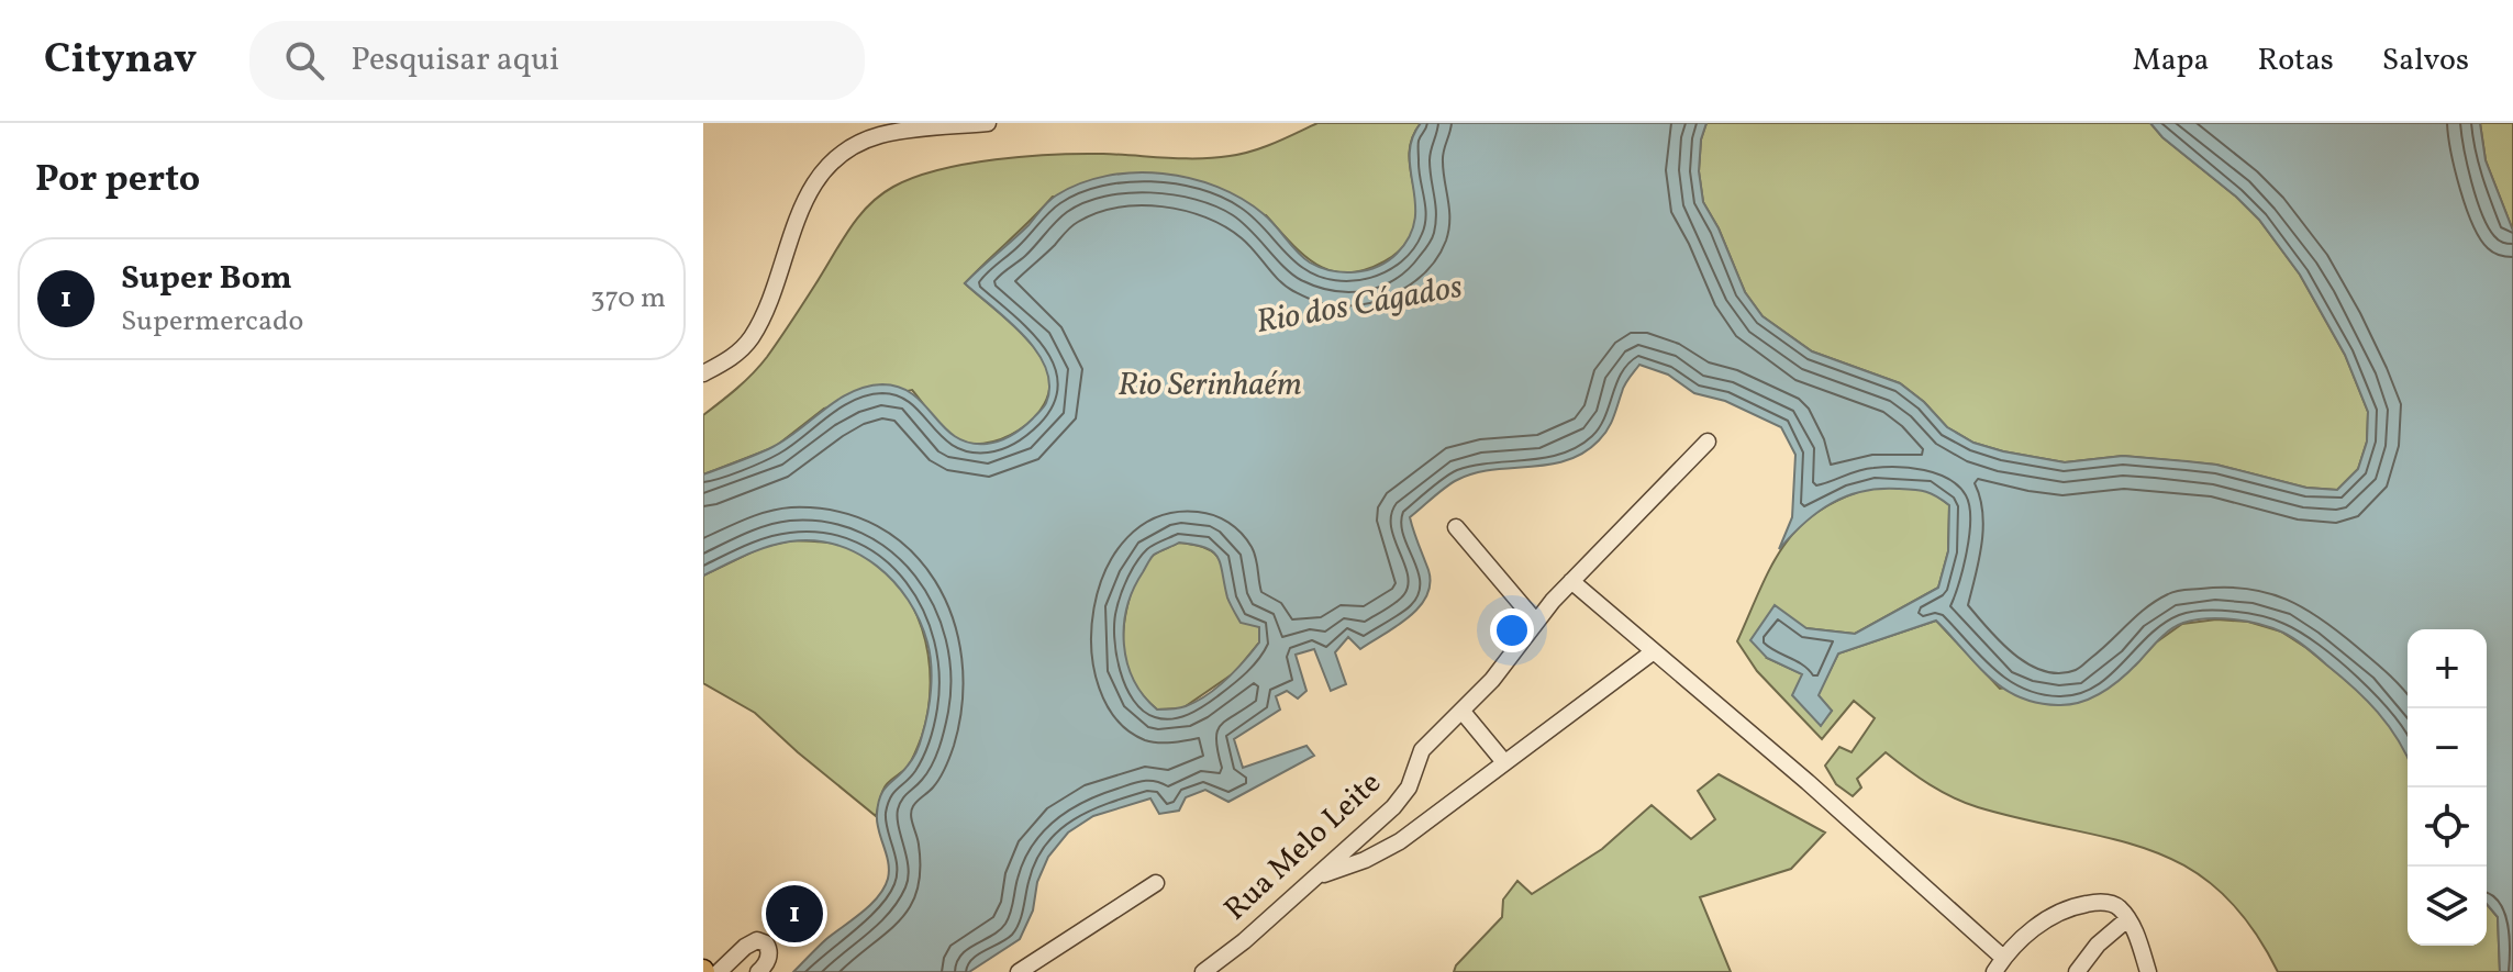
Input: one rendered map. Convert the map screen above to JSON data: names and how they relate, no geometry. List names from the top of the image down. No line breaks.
{"streets":{"street":["Rua Melo Leite"]},"water":["Rio dos Cágados","Rio Serinhaém"],"page":{"header":"Citynav","search":"Pesquisar aqui","nav":["Mapa","Rotas","Salvos"],"heading":"Por perto","list":[{"mark":"1","name":"Super Bom","note":"Supermercado","value":"370 m"}],"map_buttons":["+","−"],"pins":"1"}}
